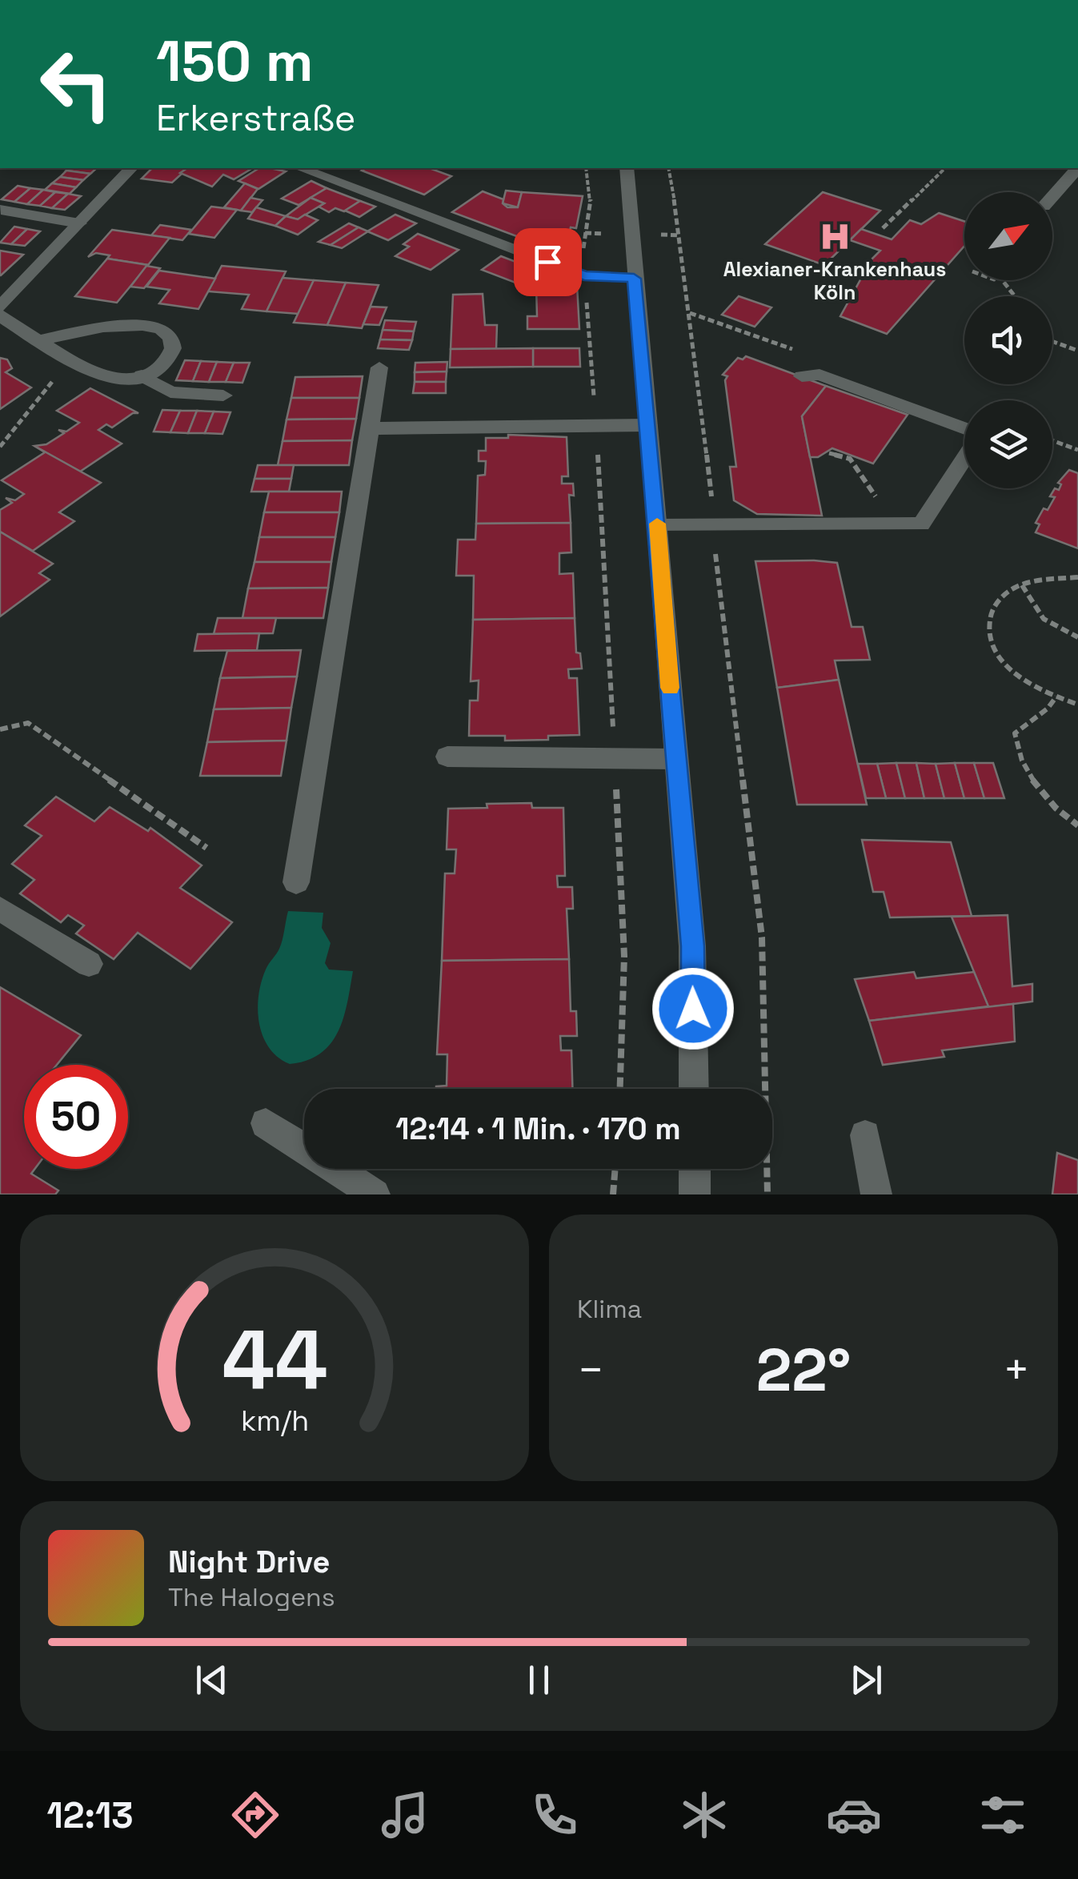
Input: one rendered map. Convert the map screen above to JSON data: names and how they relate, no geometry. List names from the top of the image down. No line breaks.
{"places":{"hospital":["Alexianer-Krankenhaus Köln"]},"north":"top right","page":{"turn":["150 m","Erkerstraße"],"limit":"50","trip":"12:14 · 1 Min. · 170 m","tile":"Klima","heat":["−","22°","+"],"song":["Night Drive","The Halogens"],"tabs":"12:13","gauge":["44","km/h"]}}
